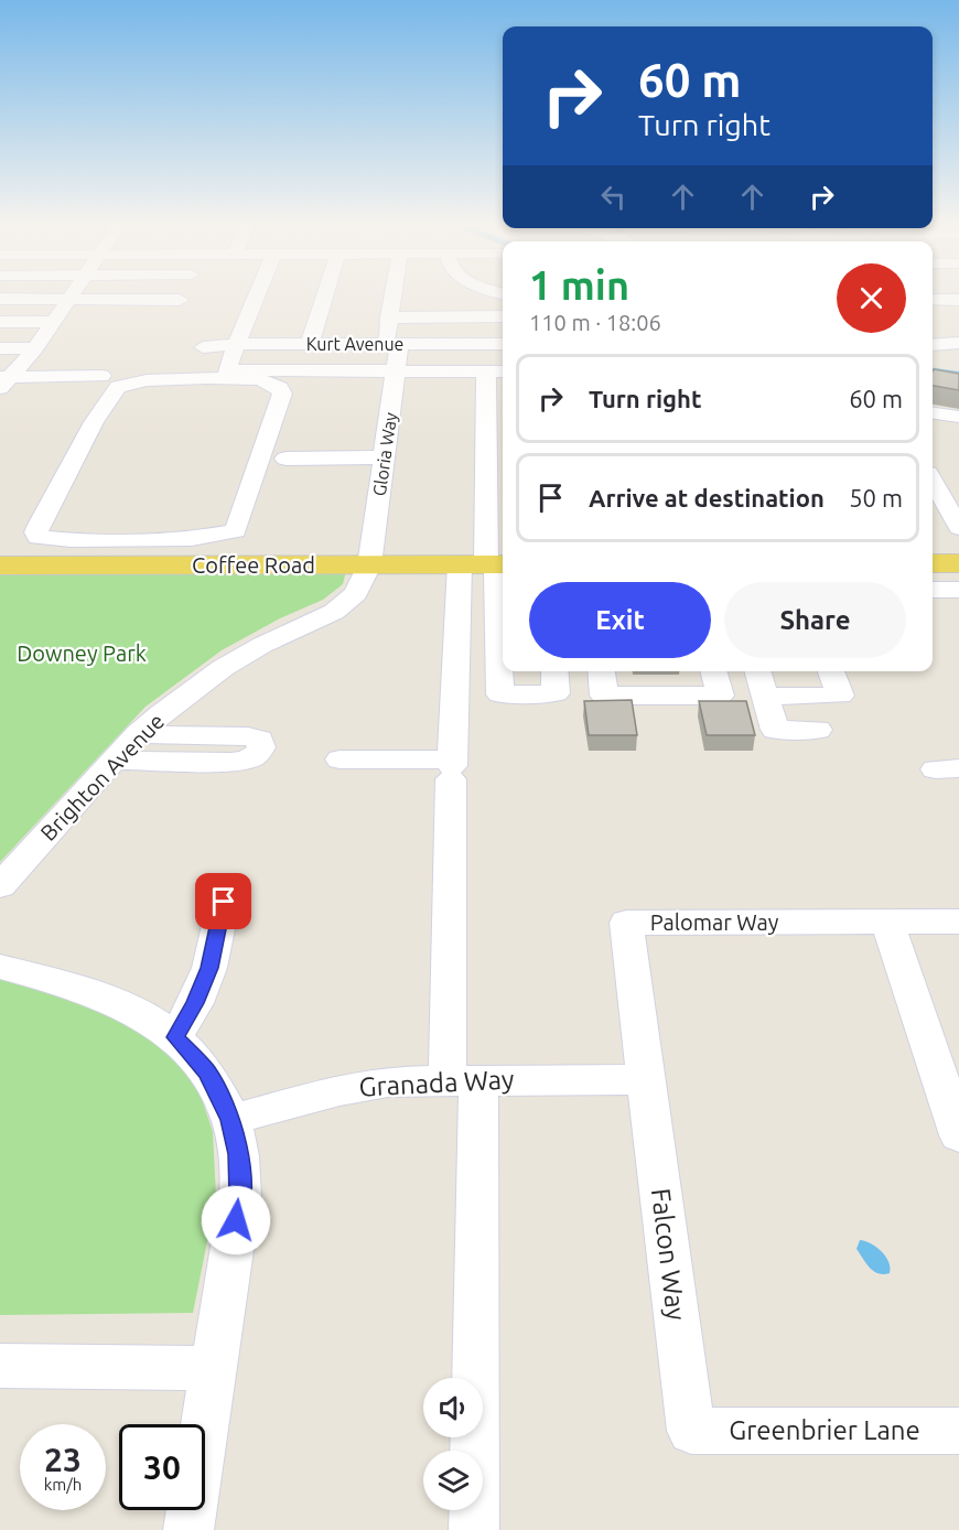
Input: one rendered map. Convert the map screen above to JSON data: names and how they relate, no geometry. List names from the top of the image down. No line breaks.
{"streets":{"main road":["Coffee Road"],"street":["Kurt Avenue","Gloria Way","Brighton Avenue","Palomar Way","Granada Way","Falcon Way","Greenbrier Lane"]},"crossings":[["Kurt Avenue","Gloria Way"],["Gloria Way","Coffee Road"],["Gloria Way","Brighton Avenue"],["Coffee Road","Brighton Avenue"],["Palomar Way","Granada Way"],["Palomar Way","Falcon Way"],["Granada Way","Falcon Way"],["Falcon Way","Greenbrier Lane"]],"parks":["Downey Park"],"page":{"turn":["60 m","Turn right"],"heading":["1 min","110 m · 18:06"],"list":[{"name":"Turn right","value":"60 m"},{"name":"Arrive at destination","value":"50 m"}],"buttons":["Exit","Share"],"speed":"23 km/h","limit":"30"}}
